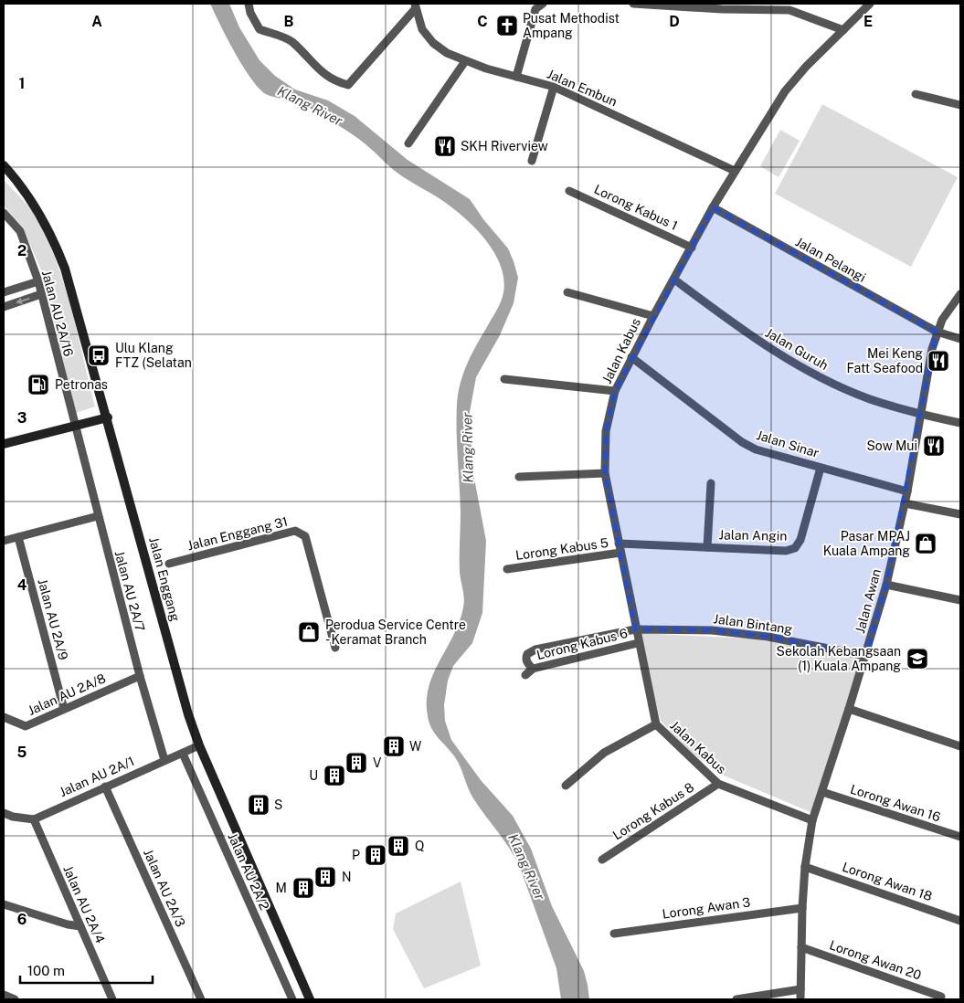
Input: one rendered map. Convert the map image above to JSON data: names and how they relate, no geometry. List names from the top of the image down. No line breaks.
{"streets":{"main road":["Jalan Enggang"],"street":["Jalan Embun","Lorong Kabus 1","Jalan Pelangi","Jalan AU 2A/16","Jalan Guruh","Jalan Kabus","Jalan Sinar","Jalan Enggang 31","Jalan Angin","Lorong Kabus 5","Jalan AU 2A/7","Jalan Awan","Jalan AU 2A/9","Jalan Bintang","Lorong Kabus 6","Jalan AU 2A/8","Jalan AU 2A/1","Lorong Awan 16","Lorong Kabus 8","Jalan AU 2A/2","Lorong Awan 18","Jalan AU 2A/3","Jalan AU 2A/4","Lorong Awan 3","Lorong Awan 20"]},"crossings":[["Jalan Embun","Jalan Kabus"],["Lorong Kabus 1","Jalan Kabus"],["Jalan Pelangi","Jalan Kabus"],["Jalan Pelangi","Jalan Awan"],["Jalan AU 2A/16","Jalan AU 2A/7"],["Jalan Guruh","Jalan Kabus"],["Jalan Guruh","Jalan Awan"],["Jalan Kabus","Jalan Sinar"],["Jalan Kabus","Jalan Angin"],["Jalan Kabus","Lorong Kabus 5"],["Jalan Kabus","Jalan Awan"],["Jalan Kabus","Jalan Bintang"],["Jalan Kabus","Lorong Kabus 6"],["Jalan Kabus","Lorong Kabus 8"],["Jalan Sinar","Jalan Angin"],["Jalan Sinar","Jalan Awan"],["Jalan Enggang","Jalan AU 2A/1"],["Jalan AU 2A/7","Jalan AU 2A/8"],["Jalan AU 2A/7","Jalan AU 2A/1"],["Jalan Awan","Jalan Bintang"],["Jalan Awan","Lorong Awan 16"],["Jalan Awan","Lorong Awan 18"],["Jalan Awan","Lorong Awan 3"],["Jalan Awan","Lorong Awan 20"],["Jalan AU 2A/9","Jalan AU 2A/8"],["Jalan Bintang","Lorong Kabus 6"],["Jalan AU 2A/1","Jalan AU 2A/2"],["Jalan AU 2A/1","Jalan AU 2A/3"],["Jalan AU 2A/1","Jalan AU 2A/4"]],"water":["Klang River"],"places":{"church":["Pusat Methodist Ampang"],"restaurant":["SKH Riverview","Mei Keng Fatt Seafood","Sow Mui"],"bus stop":["Ulu Klang FTZ (Selatan"],"fuel station":["Petronas"],"shop":["Pasar MPAJ Kuala Ampang","Perodua Service Centre - Keramat Branch"],"school or university":["Sekolah Kebangsaan (1) Kuala Ampang"],"building":["W","V","U","S","Q","P","N","M"]},"scale_bar":"100 m","grid":{"columns":["A","B","C","D","E"],"rows":["1","2","3","4","5","6"]}}
